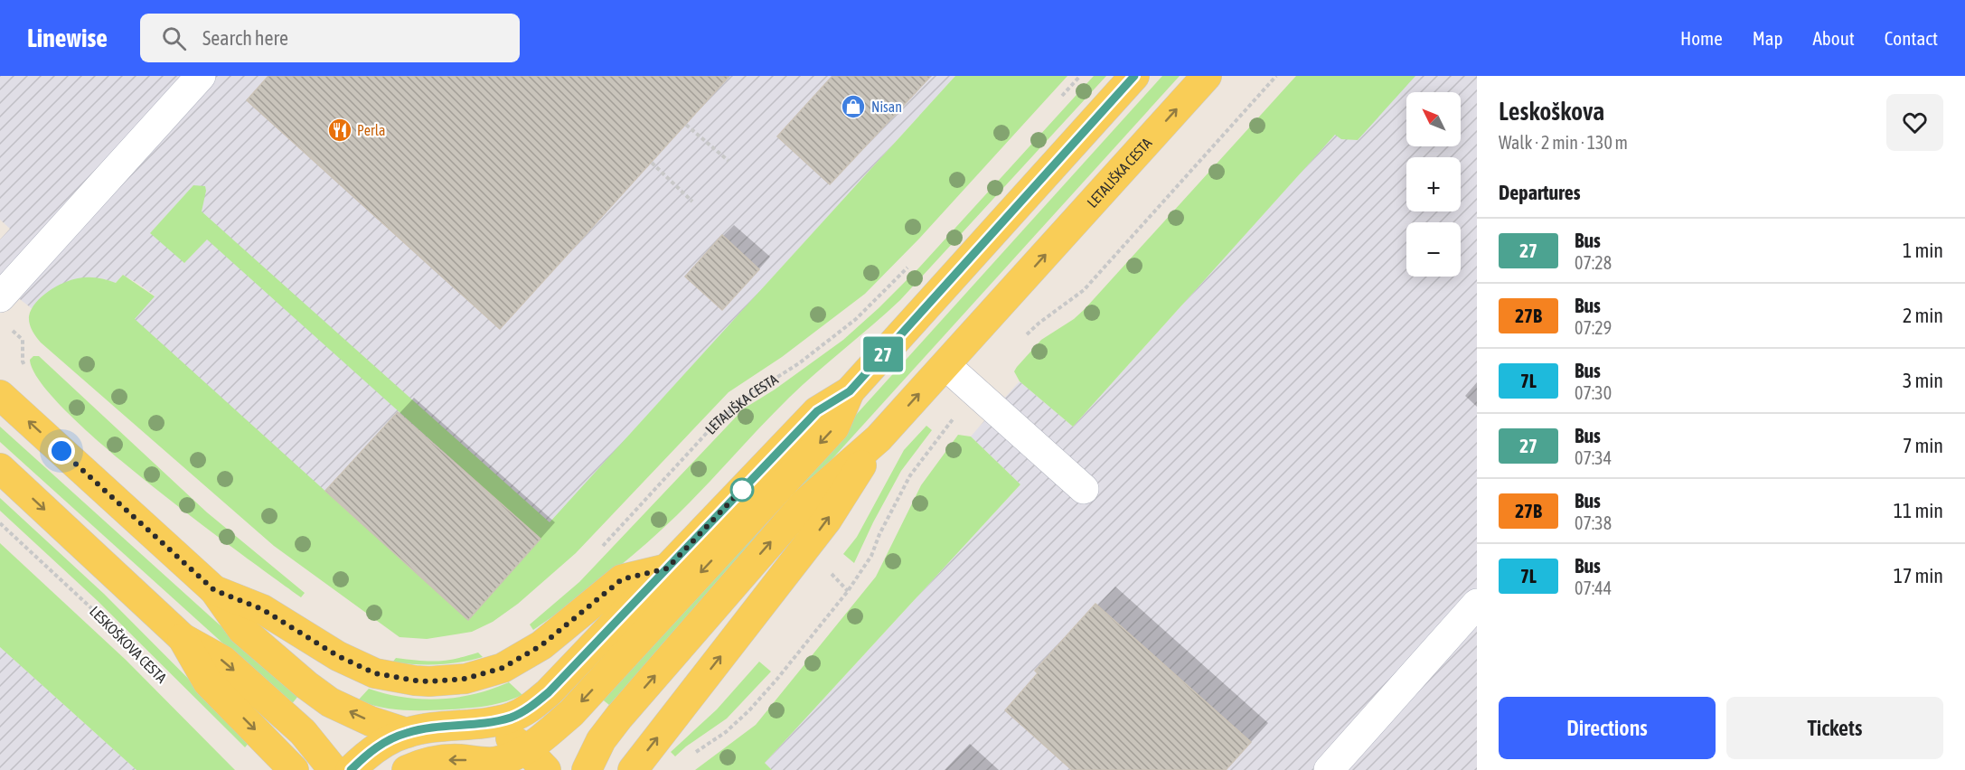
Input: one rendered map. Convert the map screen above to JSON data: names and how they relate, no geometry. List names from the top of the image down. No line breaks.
{"streets":{"main road":["LETALIŠKA CESTA"],"path":["LESKOŠKOVA CESTA"]},"places":{"shop":["Nisan"],"restaurant":["Perla"]},"lines":["bus line 27"],"north":"top left","page":{"header":"Linewise","search":"Search here","nav":["Home","Map","About","Contact"],"on_map":"27","heading":[["Leskoškova","Walk · 2 min · 130 m"],"Departures"],"map_buttons":["+","−"],"list":[{"mark":"27","name":"Bus","note":"07:28","value":"1 min"},{"mark":"27B","name":"Bus","note":"07:29","value":"2 min"},{"mark":"7L","name":"Bus","note":"07:30","value":"3 min"},{"mark":"27","name":"Bus","note":"07:34","value":"7 min"},{"mark":"27B","name":"Bus","note":"07:38","value":"11 min"},{"mark":"7L","name":"Bus","note":"07:44","value":"17 min"}],"buttons":["Directions","Tickets"]}}
